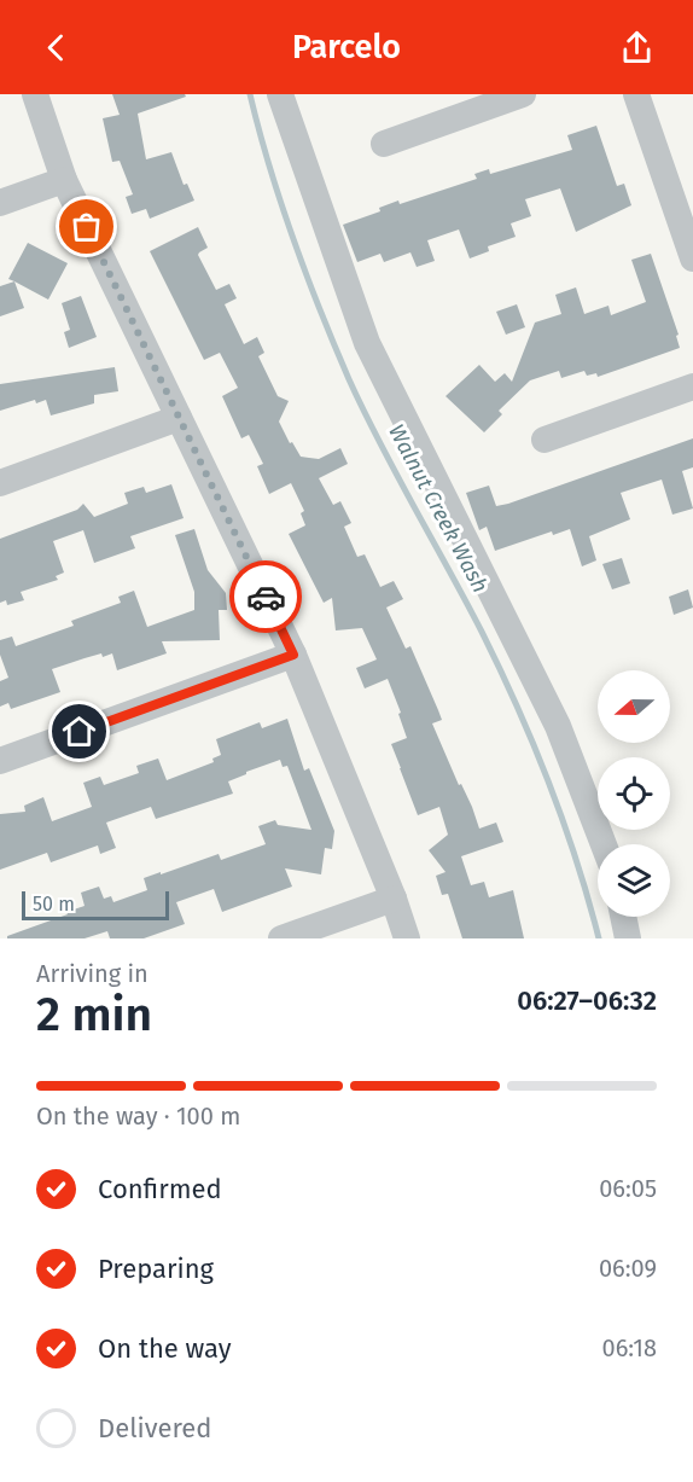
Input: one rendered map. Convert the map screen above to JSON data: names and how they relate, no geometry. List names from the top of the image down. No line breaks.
{"water":["Walnut Creek Wash"],"scale_bar":"50 m","north":"left","page":{"header":"Parcelo","scale":"50 m","heading":["2 min","Arriving in","06:27–06:32"],"bar":"On the way · 100 m","list":[["Confirmed","06:05"],["Preparing","06:09"],["On the way","06:18"],"Delivered"]}}
